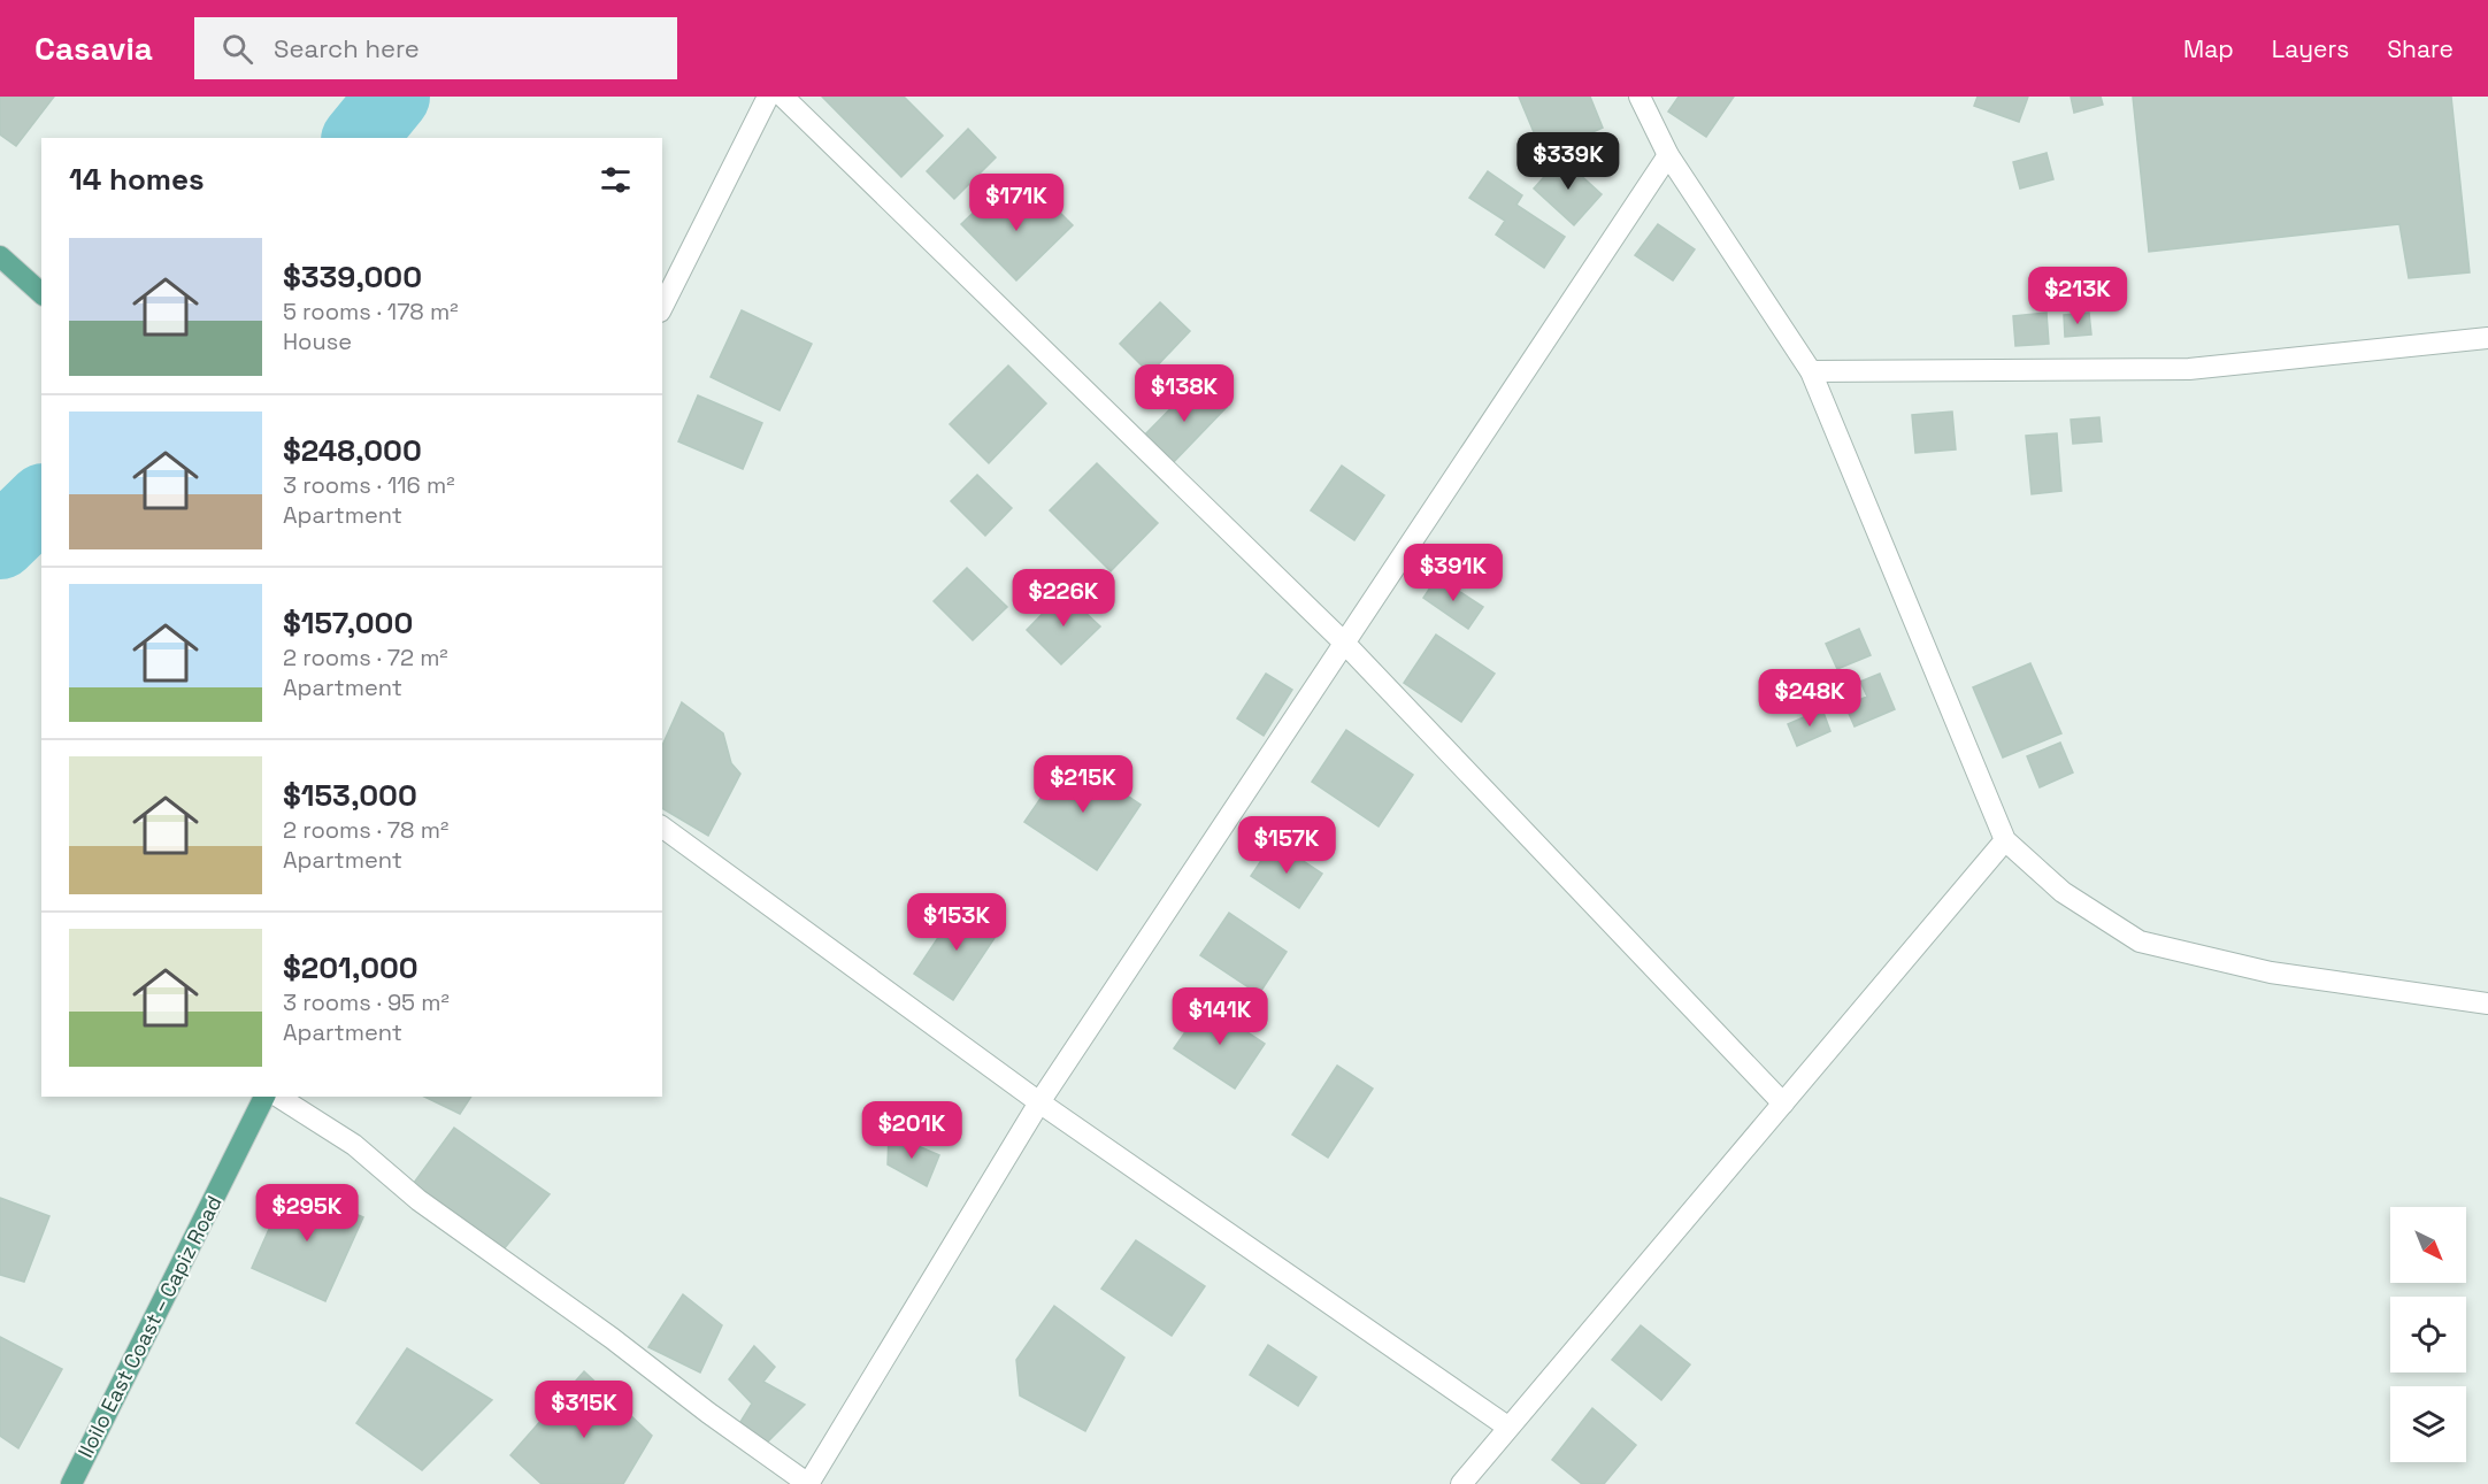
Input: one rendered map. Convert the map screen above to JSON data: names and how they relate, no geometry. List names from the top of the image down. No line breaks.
{"streets":{"main road":["Iloilo East Coast – Capiz Road"]},"north":"bottom right","page":{"header":"Casavia","search":"Search here","nav":["Map","Layers","Share"],"price":["$339K","$171K","$213K","$138K","$391K","$226K","$248K","$215K","$157K","$153K","$141K","$201K","$295K","$315K"],"heading":"14 homes","list":[{"name":"$339,000","note":"5 rooms · 178 m² · House"},{"name":"$248,000","note":"3 rooms · 116 m² · Apartment"},{"name":"$157,000","note":"2 rooms · 72 m² · Apartment"},{"name":"$153,000","note":"2 rooms · 78 m² · Apartment"},{"name":"$201,000","note":"3 rooms · 95 m² · Apartment"}]}}
